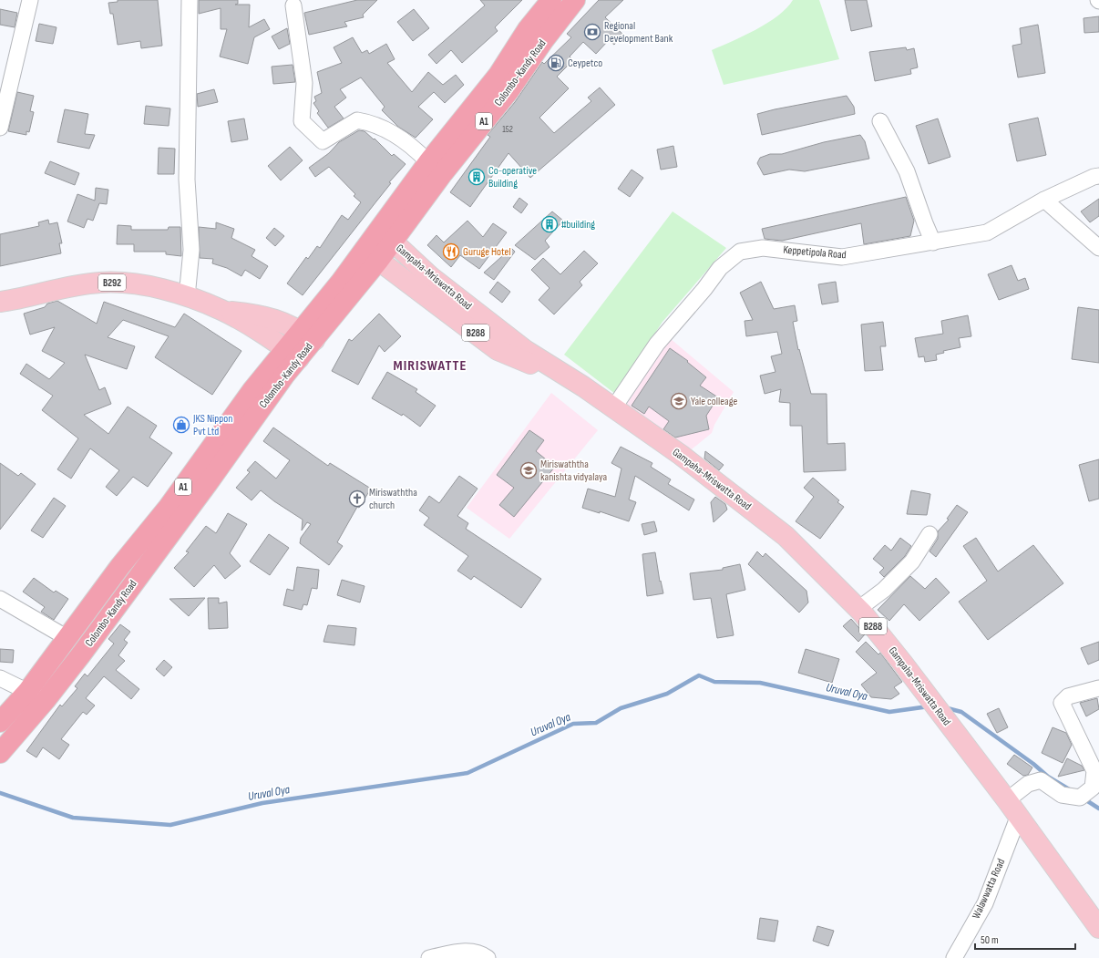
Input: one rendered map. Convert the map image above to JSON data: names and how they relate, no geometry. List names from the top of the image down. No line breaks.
{"streets":{"highway":["Colombo-Kandy Road","A1"],"main road":["Gampaha-Mriswatta Road","B292","B288"],"street":["Keppetipola Road","Walawwatta Road"]},"crossings":[["Colombo-Kandy Road","Gampaha-Mriswatta Road"],["Colombo-Kandy Road","B292"],["Keppetipola Road","Gampaha-Mriswatta Road"],["Gampaha-Mriswatta Road","Walawwatta Road"]],"districts":["MIRISWATTE"],"water":["Uruval Oya"],"places":{"bank":["Regional Development Bank"],"fuel station":["Ceypetco"],"building":["Co-operative Building","#building"],"restaurant":["Guruge Hotel"],"school or university":["Yale colleage","Miriswaththa kanishta vidyalaya"],"shop":["JKS Nippon Pvt Ltd"],"church":["Miriswaththa church"]},"house_numbers":["152"],"scale_bar":"50 m"}
